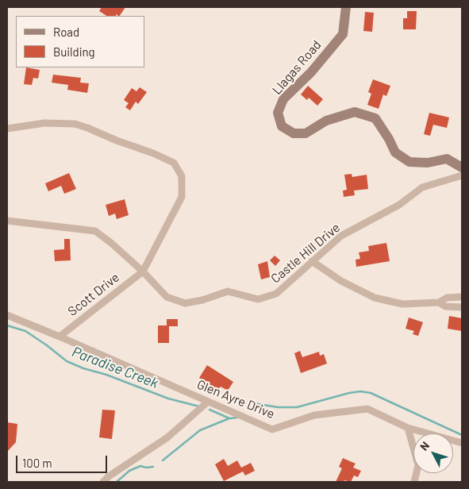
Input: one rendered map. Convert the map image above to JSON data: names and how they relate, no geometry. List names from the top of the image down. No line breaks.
{"streets":{"street":["Llagas Road","Castle Hill Drive","Scott Drive","Glen Ayre Drive"]},"crossings":[["Castle Hill Drive","Scott Drive"],["Scott Drive","Glen Ayre Drive"]],"water":["Paradise Creek"],"legend":["Road","Building"],"scale_bar":"100 m","north":"top left"}
